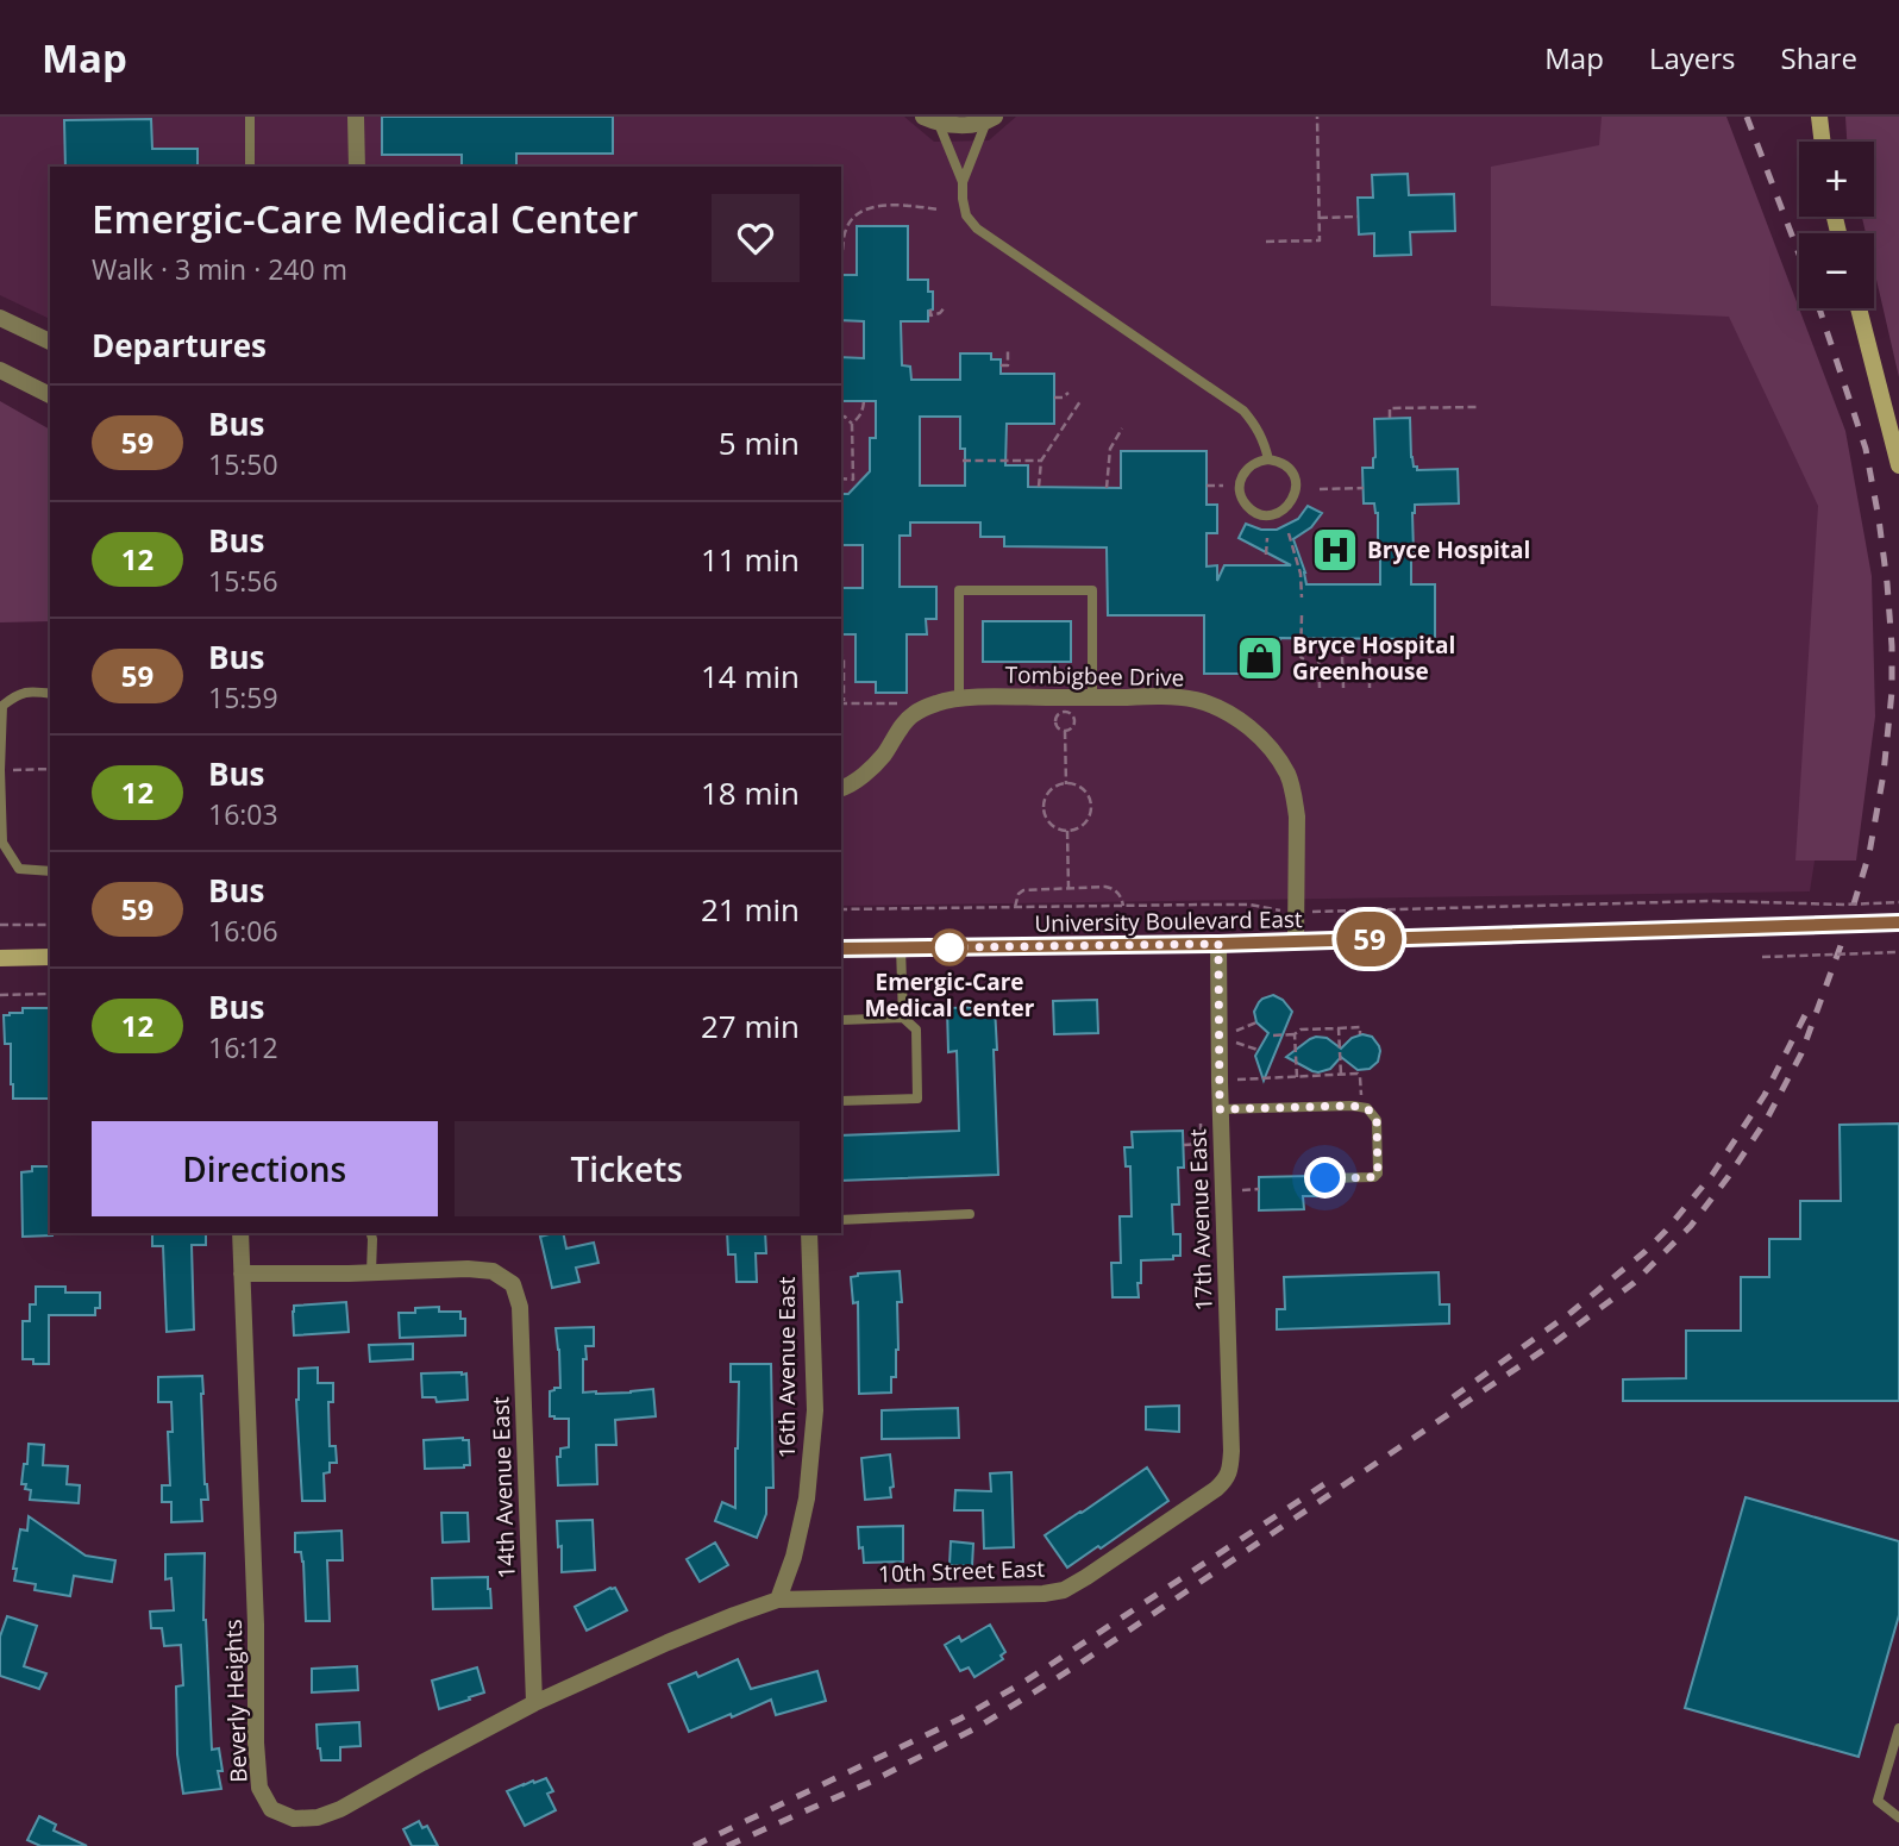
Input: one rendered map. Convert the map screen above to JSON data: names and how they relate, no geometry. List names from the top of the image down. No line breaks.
{"streets":{"main road":["University Boulevard East"],"street":["Tombigbee Drive","17th Avenue East","16th Avenue East","14th Avenue East","10th Street East","Beverly Heights"]},"crossings":[["Tombigbee Drive","University Boulevard East"],["University Boulevard East","17th Avenue East"],["17th Avenue East","10th Street East"],["16th Avenue East","10th Street East"],["16th Avenue East","Beverly Heights"],["14th Avenue East","Beverly Heights"],["10th Street East","Beverly Heights"]],"places":{"hospital":["Bryce Hospital"],"shop":["Bryce Hospital Greenhouse"],"other":["Emergic-Care Medical Center"]},"lines":["bus line 59"],"page":{"header":"Map","nav":["Map","Layers","Share"],"on_map":"59","map_buttons":["+","−"],"heading":[["Emergic-Care Medical Center","Walk · 3 min · 240 m"],"Departures"],"list":[{"mark":"59","name":"Bus","note":"15:50","value":"5 min"},{"mark":"12","name":"Bus","note":"15:56","value":"11 min"},{"mark":"59","name":"Bus","note":"15:59","value":"14 min"},{"mark":"12","name":"Bus","note":"16:03","value":"18 min"},{"mark":"59","name":"Bus","note":"16:06","value":"21 min"},{"mark":"12","name":"Bus","note":"16:12","value":"27 min"}],"buttons":["Directions","Tickets"]}}
